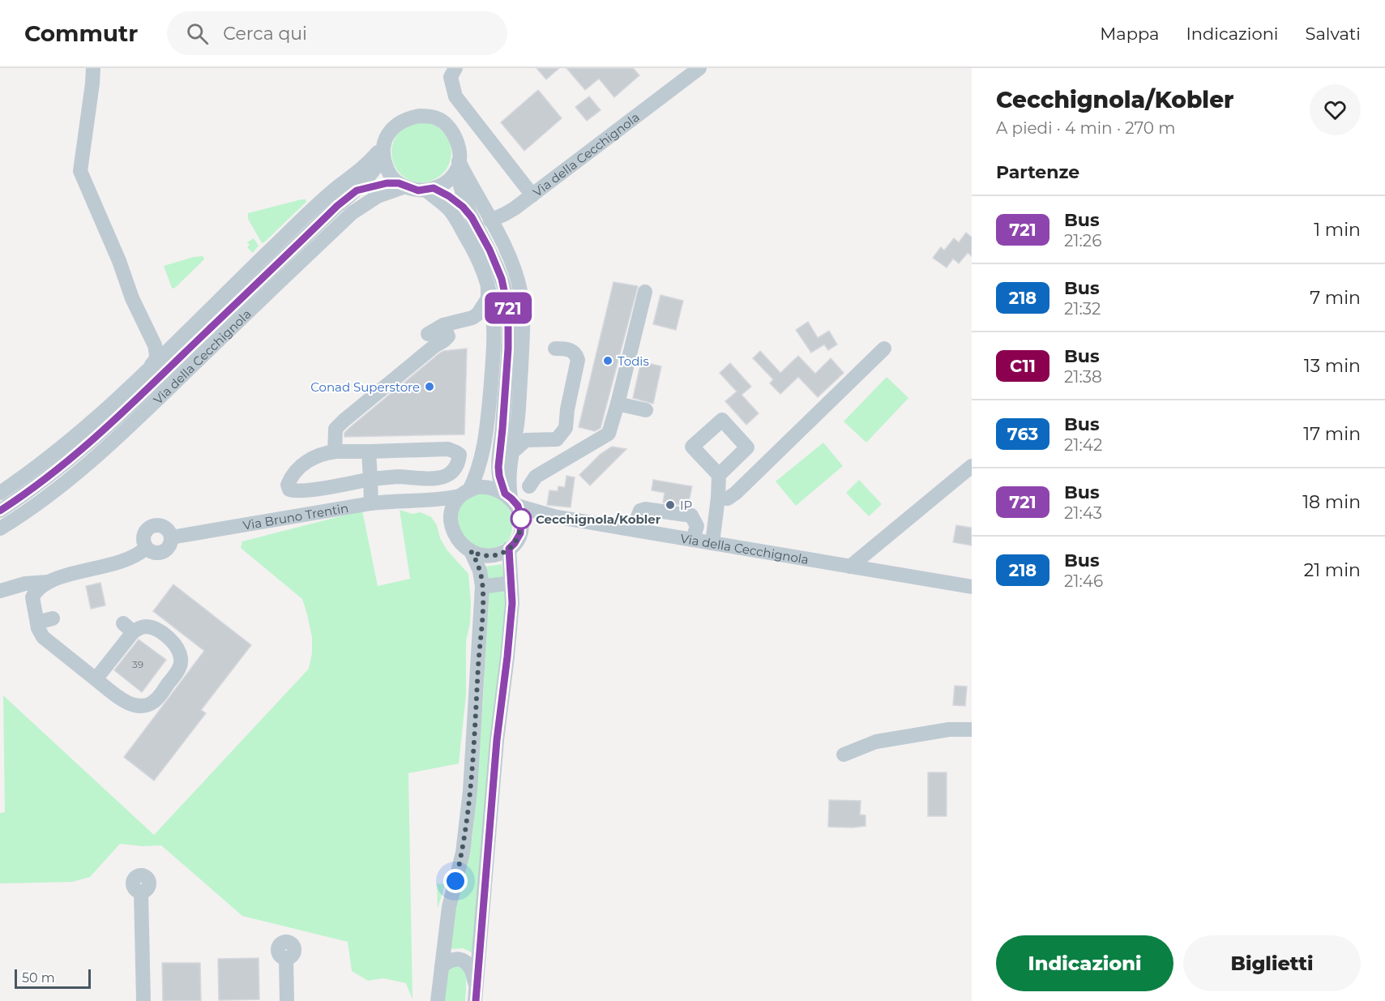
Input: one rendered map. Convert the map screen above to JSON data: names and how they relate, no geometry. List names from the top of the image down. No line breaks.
{"streets":{"street":["Via della Cecchignola","Via Bruno Trentin"]},"crossings":[["Via della Cecchignola","Via Bruno Trentin"]],"places":["Todis","Conad Superstore","IP","Cecchignola/Kobler"],"lines":["bus line 721"],"house_numbers":["39"],"scale_bar":"50 m","page":{"header":"Commutr","search":"Cerca qui","nav":["Mappa","Indicazioni","Salvati"],"on_map":"721","heading":[["Cecchignola/Kobler","A piedi · 4 min · 270 m"],"Partenze"],"list":[{"mark":"721","name":"Bus","note":"21:26","value":"1 min"},{"mark":"218","name":"Bus","note":"21:32","value":"7 min"},{"mark":"C11","name":"Bus","note":"21:38","value":"13 min"},{"mark":"763","name":"Bus","note":"21:42","value":"17 min"},{"mark":"721","name":"Bus","note":"21:43","value":"18 min"},{"mark":"218","name":"Bus","note":"21:46","value":"21 min"}],"buttons":["Indicazioni","Biglietti"],"scale":"50 m"}}
